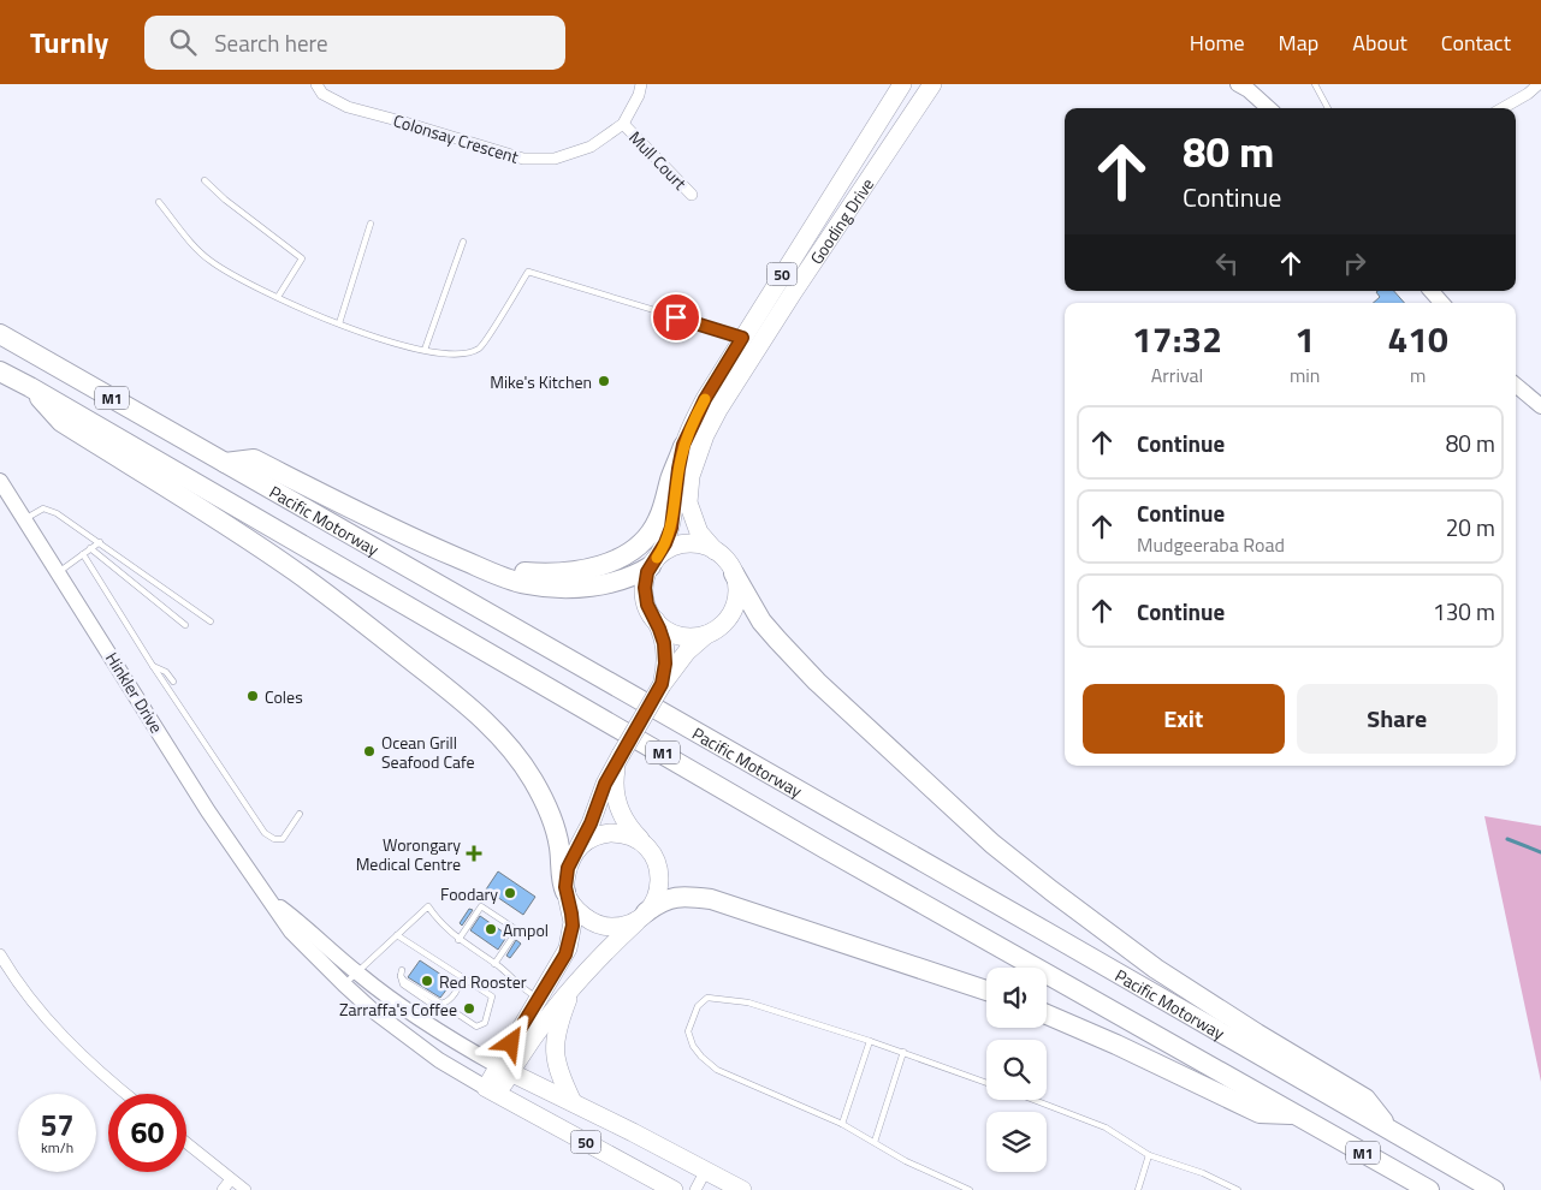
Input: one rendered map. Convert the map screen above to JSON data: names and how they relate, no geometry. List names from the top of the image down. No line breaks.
{"streets":{"highway":["M1","Pacific Motorway"],"main road":["Gooding Drive","50","Hinkler Drive"],"street":["Colonsay Crescent","Mull Court"]},"crossings":[["Colonsay Crescent","Mull Court"],["Gooding Drive","50"],["50","Hinkler Drive"]],"places":{"other":["Mike's Kitchen","Coles","Ocean Grill Seafood Cafe","Foodary","Ampol","Red Rooster","Zarraffa's Coffee"],"health":["Worongary Medical Centre"]},"page":{"header":"Turnly","search":"Search here","nav":["Home","Map","About","Contact"],"turn":["80 m","Continue"],"eta":["17:32","Arrival","1","min","410","m"],"list":[{"name":"Continue","value":"80 m"},{"name":"Continue","note":"Mudgeeraba Road","value":"20 m"},{"name":"Continue","value":"130 m"}],"buttons":["Exit","Share"],"speed":"57 km/h","limit":"60"}}
